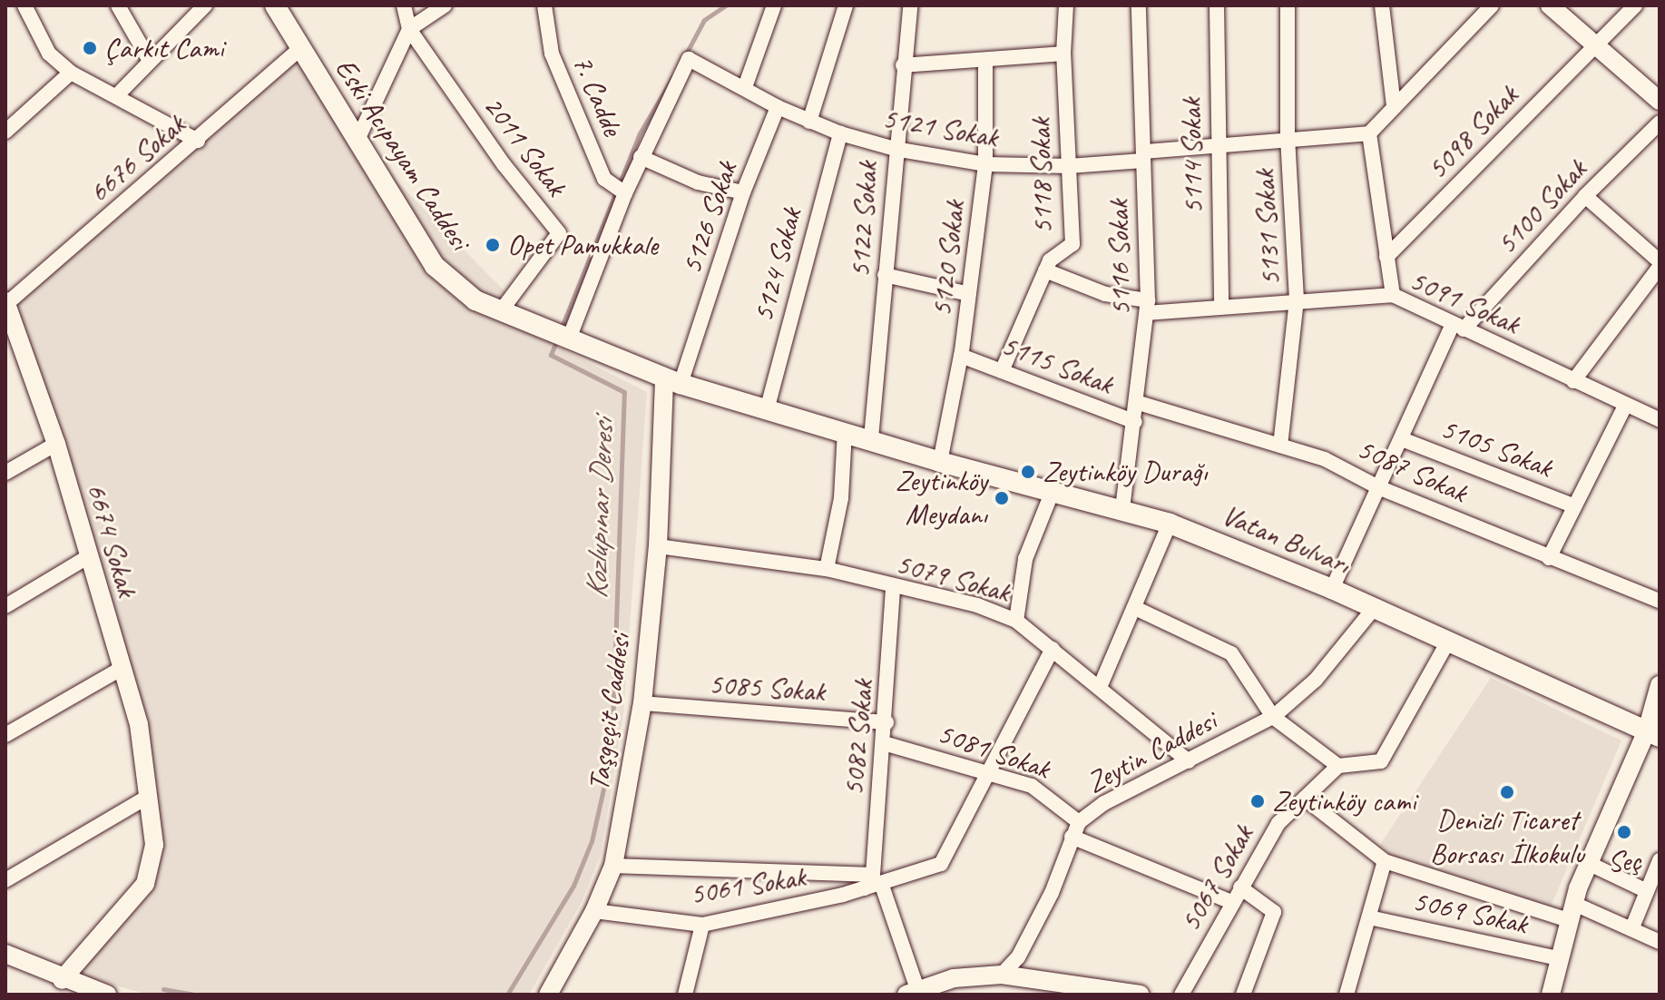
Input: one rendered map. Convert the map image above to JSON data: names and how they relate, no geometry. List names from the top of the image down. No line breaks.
{"streets":{"main road":["Eski Acıpayam Caddesi","Vatan Bulvarı"],"street":["7. Cadde","5121 Sokak","5098 Sokak","2011 Sokak","5114 Sokak","6676 Sokak","5118 Sokak","5100 Sokak","5126 Sokak","5122 Sokak","5131 Sokak","5116 Sokak","5120 Sokak","5124 Sokak","5091 Sokak","5115 Sokak","5105 Sokak","5087 Sokak","6674 Sokak","5079 Sokak","5085 Sokak","Taşgeçit Caddesi","5082 Sokak","5081 Sokak","Zeytin Caddesi","5067 Sokak","5061 Sokak","5069 Sokak"]},"crossings":[["5121 Sokak","5114 Sokak"],["5121 Sokak","5118 Sokak"],["5121 Sokak","5126 Sokak"],["5121 Sokak","5122 Sokak"],["5121 Sokak","5131 Sokak"],["5121 Sokak","5116 Sokak"],["5121 Sokak","5120 Sokak"],["5121 Sokak","5124 Sokak"],["2011 Sokak","Eski Acıpayam Caddesi"],["Eski Acıpayam Caddesi","6676 Sokak"],["Eski Acıpayam Caddesi","5126 Sokak"],["Eski Acıpayam Caddesi","Vatan Bulvarı"],["Eski Acıpayam Caddesi","Taşgeçit Caddesi"],["5114 Sokak","5091 Sokak"],["6676 Sokak","6674 Sokak"],["5118 Sokak","5091 Sokak"],["5118 Sokak","5115 Sokak"],["5100 Sokak","5091 Sokak"],["5100 Sokak","5105 Sokak"],["5100 Sokak","5087 Sokak"],["5100 Sokak","Vatan Bulvarı"],["5126 Sokak","Vatan Bulvarı"],["5126 Sokak","Taşgeçit Caddesi"],["5122 Sokak","Vatan Bulvarı"],["5131 Sokak","5091 Sokak"],["5131 Sokak","5087 Sokak"],["5116 Sokak","5091 Sokak"],["5116 Sokak","5115 Sokak"],["5116 Sokak","5087 Sokak"],["5116 Sokak","Vatan Bulvarı"],["5120 Sokak","5115 Sokak"],["5120 Sokak","Vatan Bulvarı"],["5124 Sokak","Vatan Bulvarı"],["Vatan Bulvarı","Taşgeçit Caddesi"],["Vatan Bulvarı","Zeytin Caddesi"],["5079 Sokak","Taşgeçit Caddesi"],["5079 Sokak","5082 Sokak"],["5079 Sokak","Zeytin Caddesi"],["5085 Sokak","Taşgeçit Caddesi"],["5085 Sokak","5082 Sokak"],["Taşgeçit Caddesi","5061 Sokak"],["5082 Sokak","5081 Sokak"],["5082 Sokak","5061 Sokak"],["5081 Sokak","Zeytin Caddesi"]],"water":["Kozlupınar Deresi"],"places":["Çarkıt Cami","Opet Pamukkale","Zeytinköy Durağı","Zeytinköy Meydanı","Denizli Ticaret Borsası İlkokulu","Zeytinköy cami","Seç"]}
